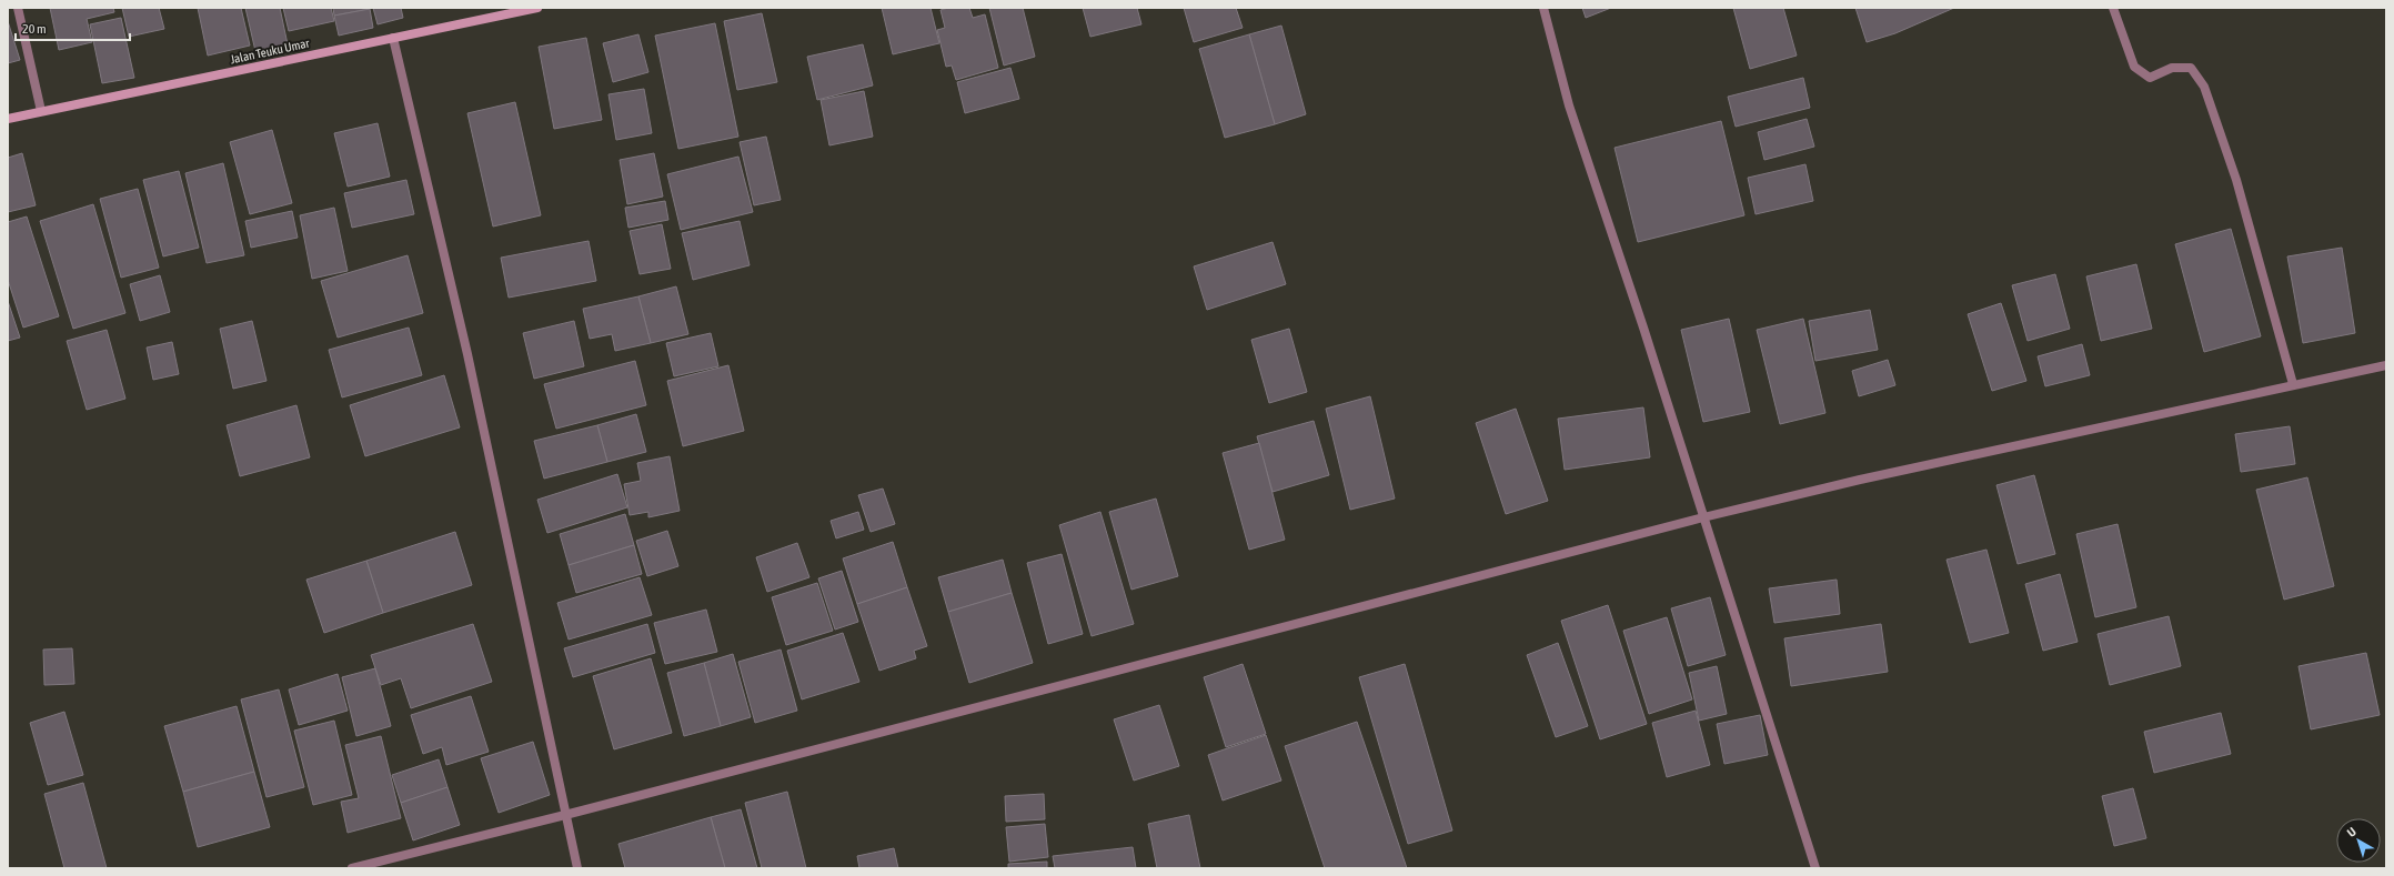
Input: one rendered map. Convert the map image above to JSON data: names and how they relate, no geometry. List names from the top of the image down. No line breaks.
{"streets":{"main road":["Jalan Teuku Umar"]},"scale_bar":"20 m","north":"top left"}
